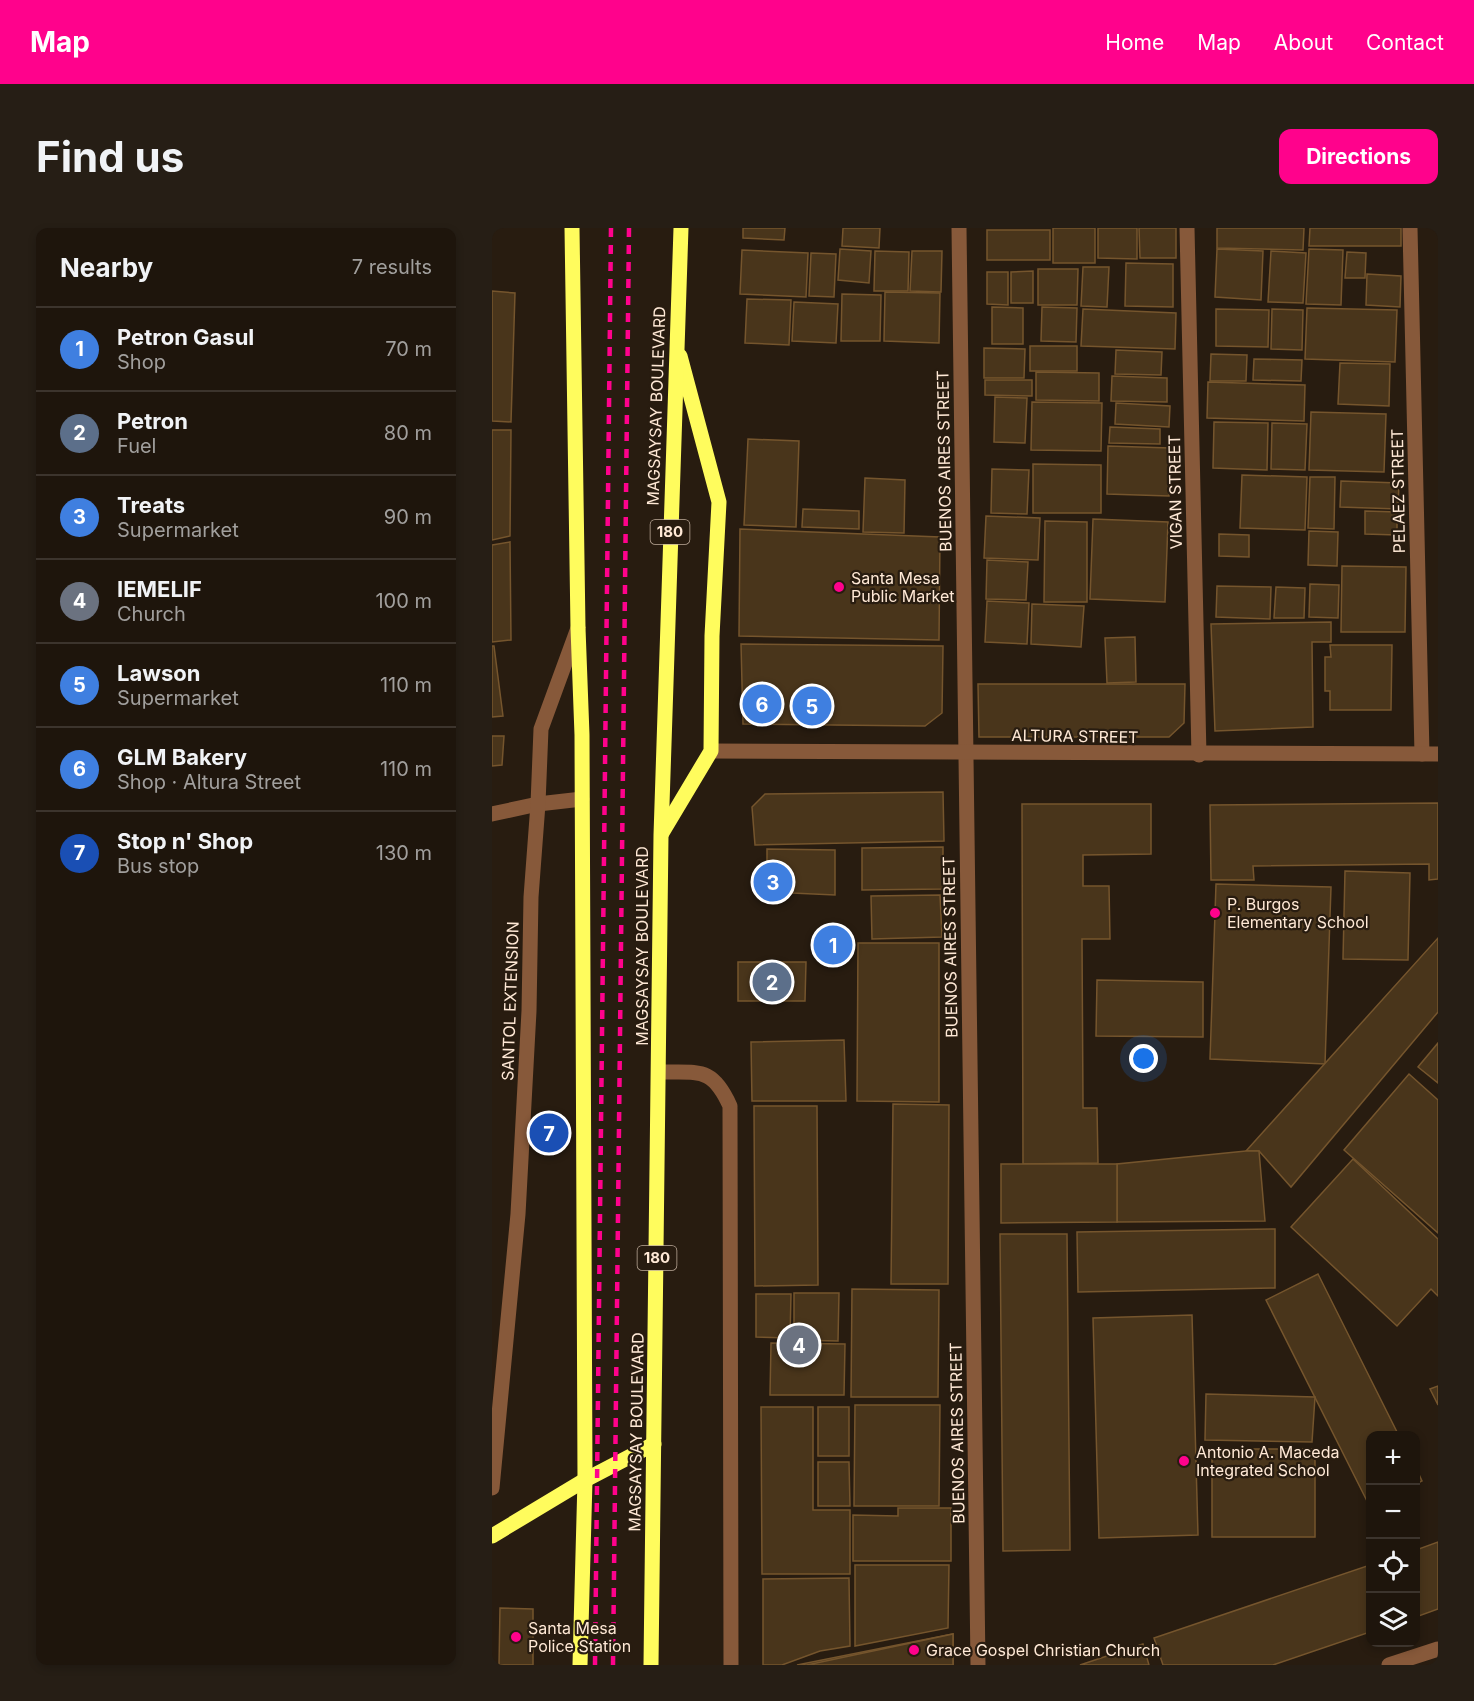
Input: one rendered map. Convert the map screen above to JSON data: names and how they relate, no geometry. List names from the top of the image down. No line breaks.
{"streets":{"main road":["MAGSAYSAY BOULEVARD","180"],"street":["BUENOS AIRES STREET","PELAEZ STREET","VIGAN STREET","ALTURA STREET","SANTOL EXTENSION"]},"crossings":[["BUENOS AIRES STREET","ALTURA STREET"],["PELAEZ STREET","ALTURA STREET"],["VIGAN STREET","ALTURA STREET"]],"places":["Santa Mesa Public Market","P. Burgos Elementary School","Antonio A. Maceda Integrated School","Santa Mesa Police Station","Grace Gospel Christian Church"],"page":{"header":"Map","nav":["Home","Map","About","Contact"],"buttons":"Directions","title":"Find us","heading":["Nearby","7 results"],"list":[{"mark":"1","name":"Petron Gasul","note":"Shop","value":"70 m"},{"mark":"2","name":"Petron","note":"Fuel","value":"80 m"},{"mark":"3","name":"Treats","note":"Supermarket","value":"90 m"},{"mark":"4","name":"IEMELIF","note":"Church","value":"100 m"},{"mark":"5","name":"Lawson","note":"Supermarket","value":"110 m"},{"mark":"6","name":"GLM Bakery","note":"Shop · Altura Street","value":"110 m"},{"mark":"7","name":"Stop n' Shop","note":"Bus stop","value":"130 m"}],"pins":["6","5","3","1","2","7","4"],"map_buttons":["+","−"]}}
